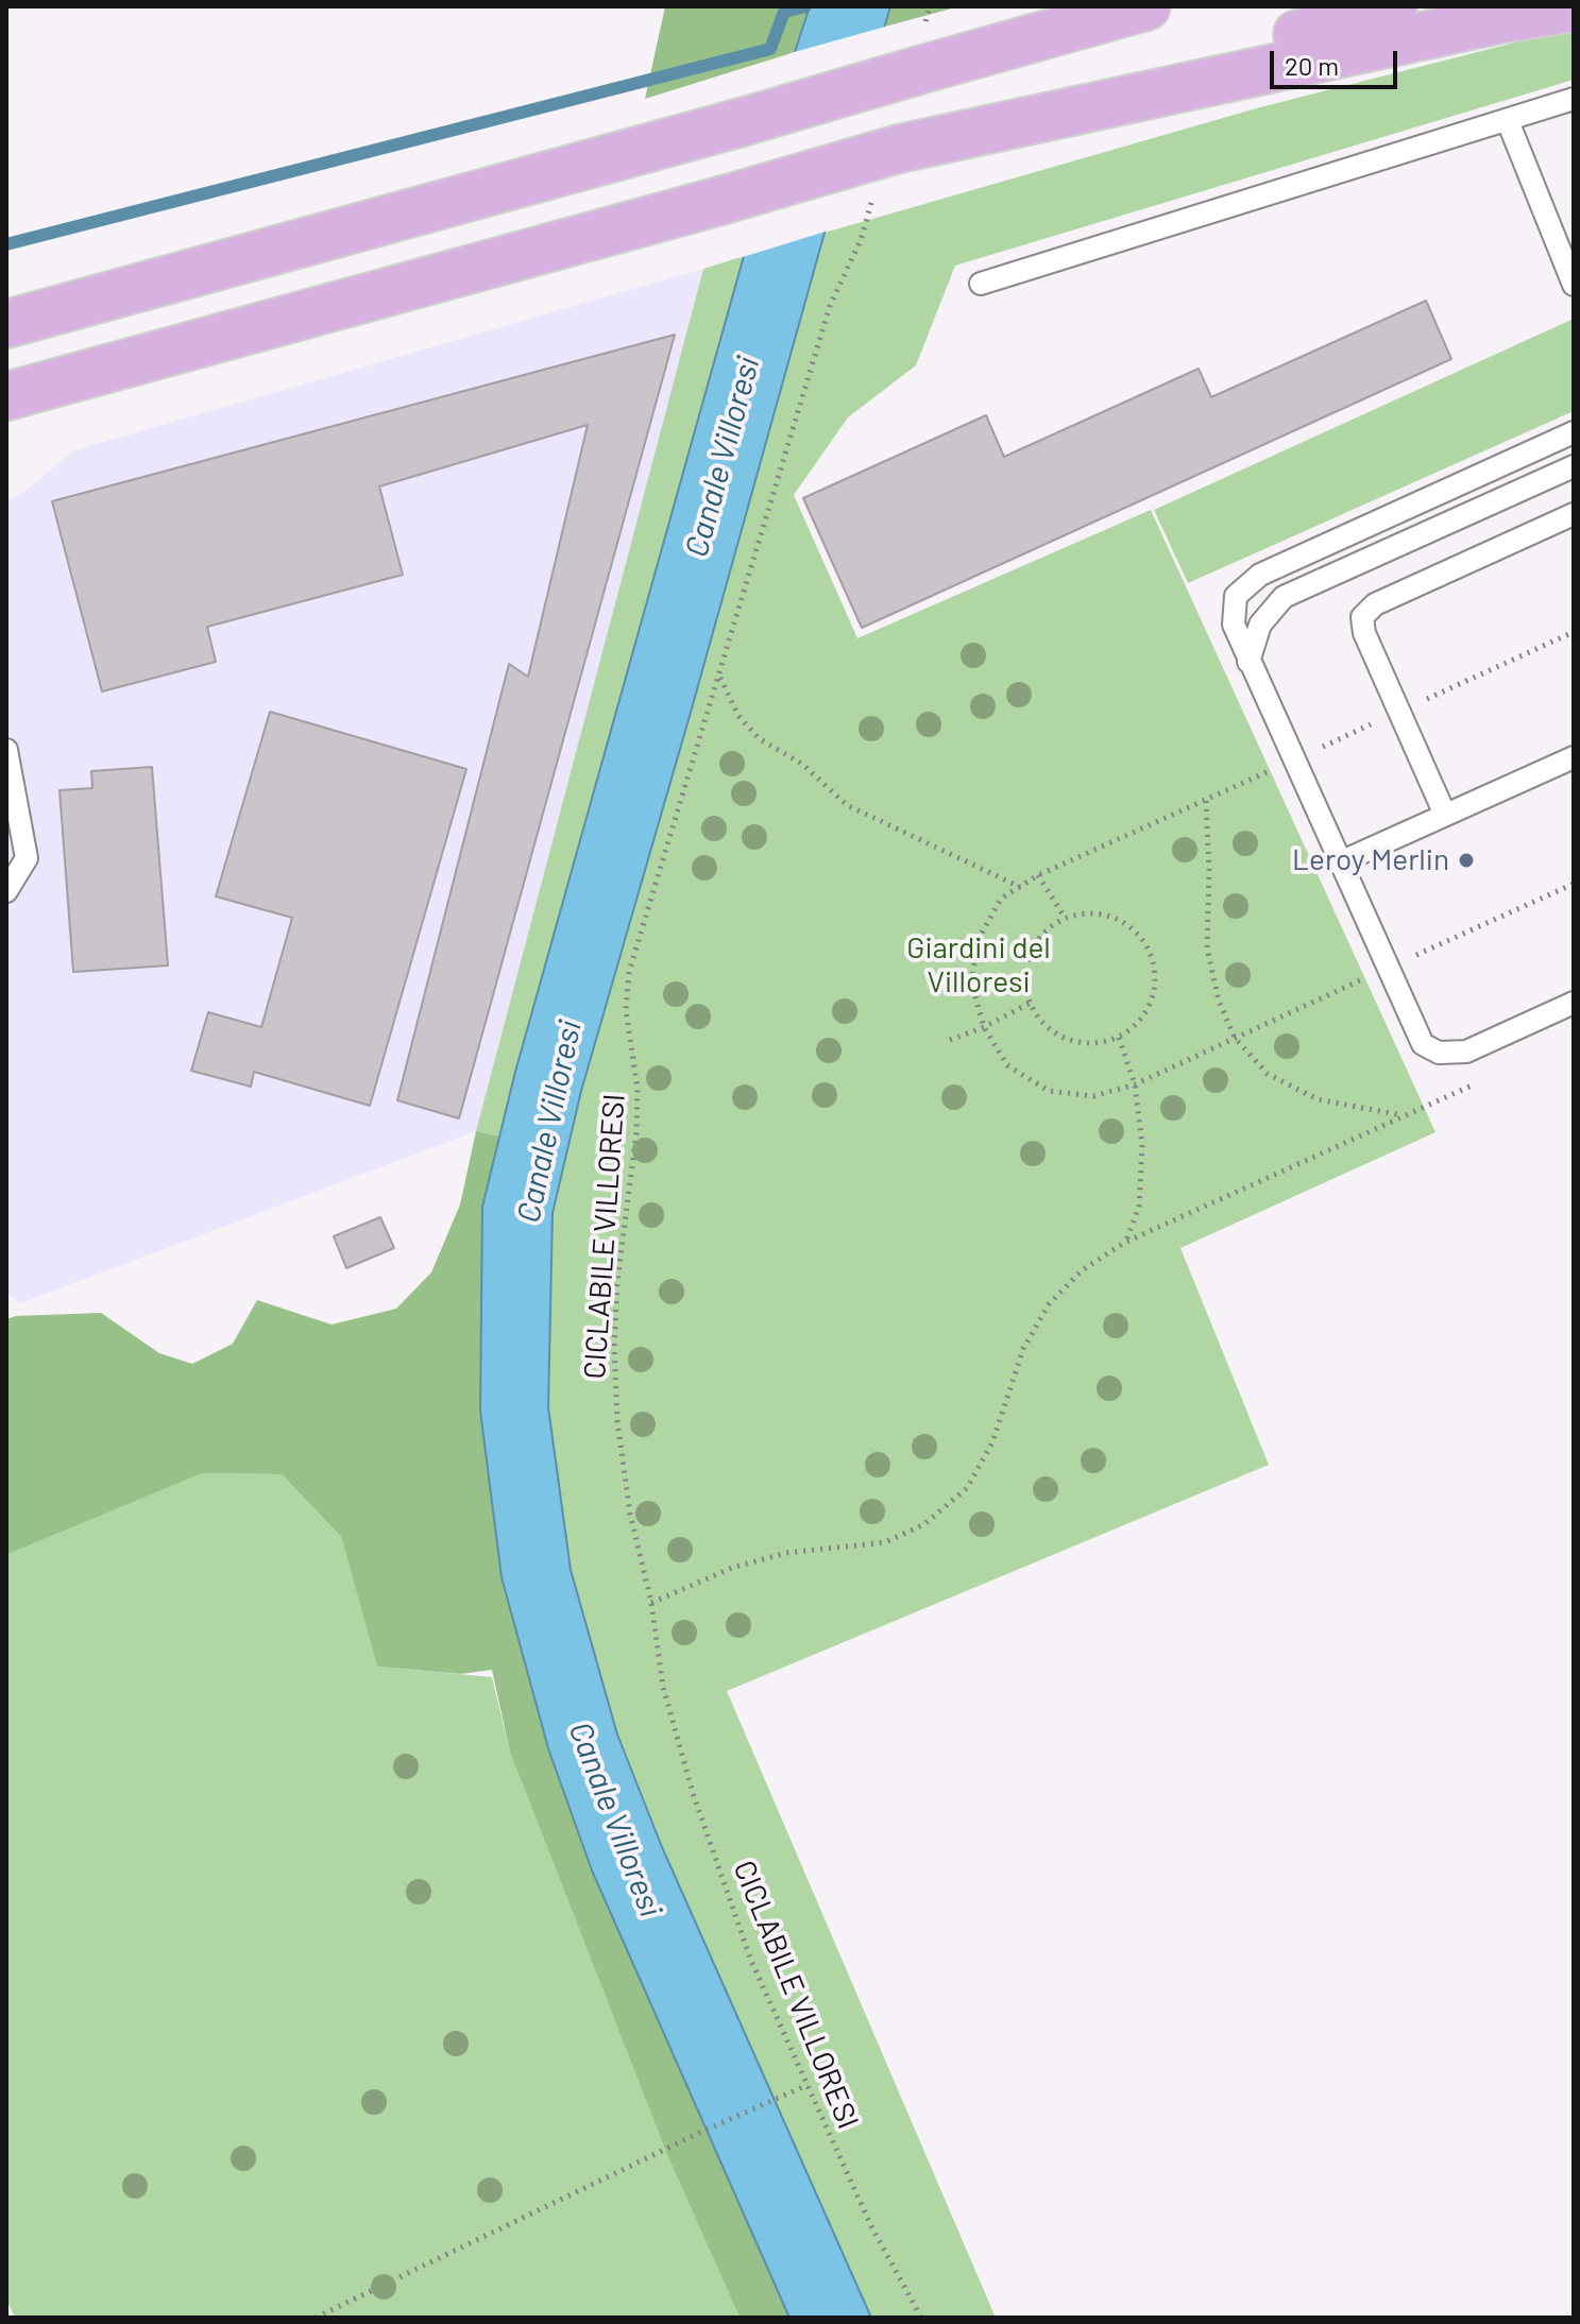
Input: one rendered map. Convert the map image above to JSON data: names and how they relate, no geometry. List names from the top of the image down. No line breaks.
{"streets":{"path":["CICLABILE VILLORESI"]},"water":["Canale Villoresi"],"parks":["Giardini del Villoresi"],"places":["Leroy Merlin"],"scale_bar":"20 m"}
